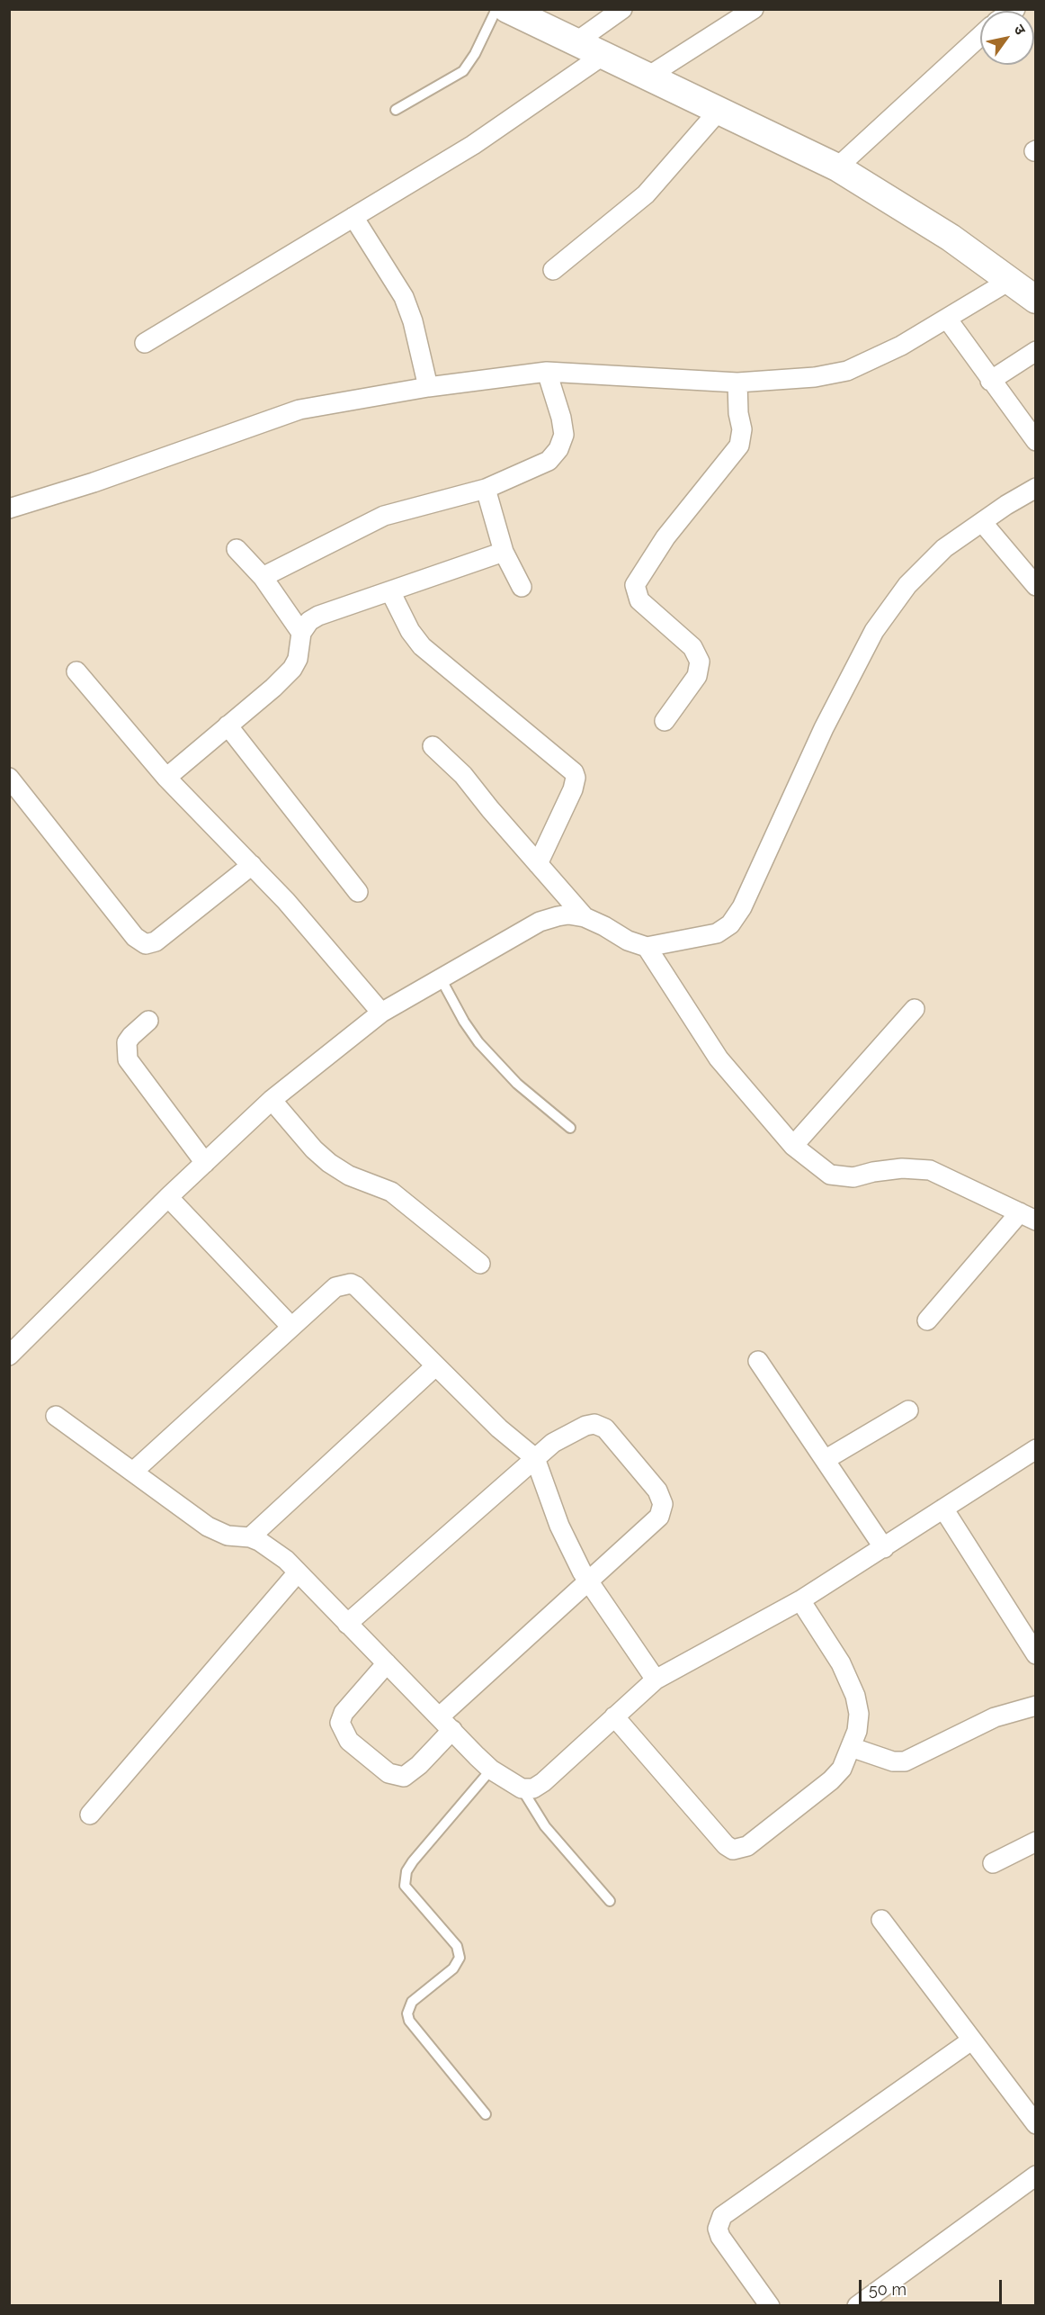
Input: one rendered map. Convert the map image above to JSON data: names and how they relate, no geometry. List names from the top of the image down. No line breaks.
{"scale_bar":"50 m","north":"top right"}
